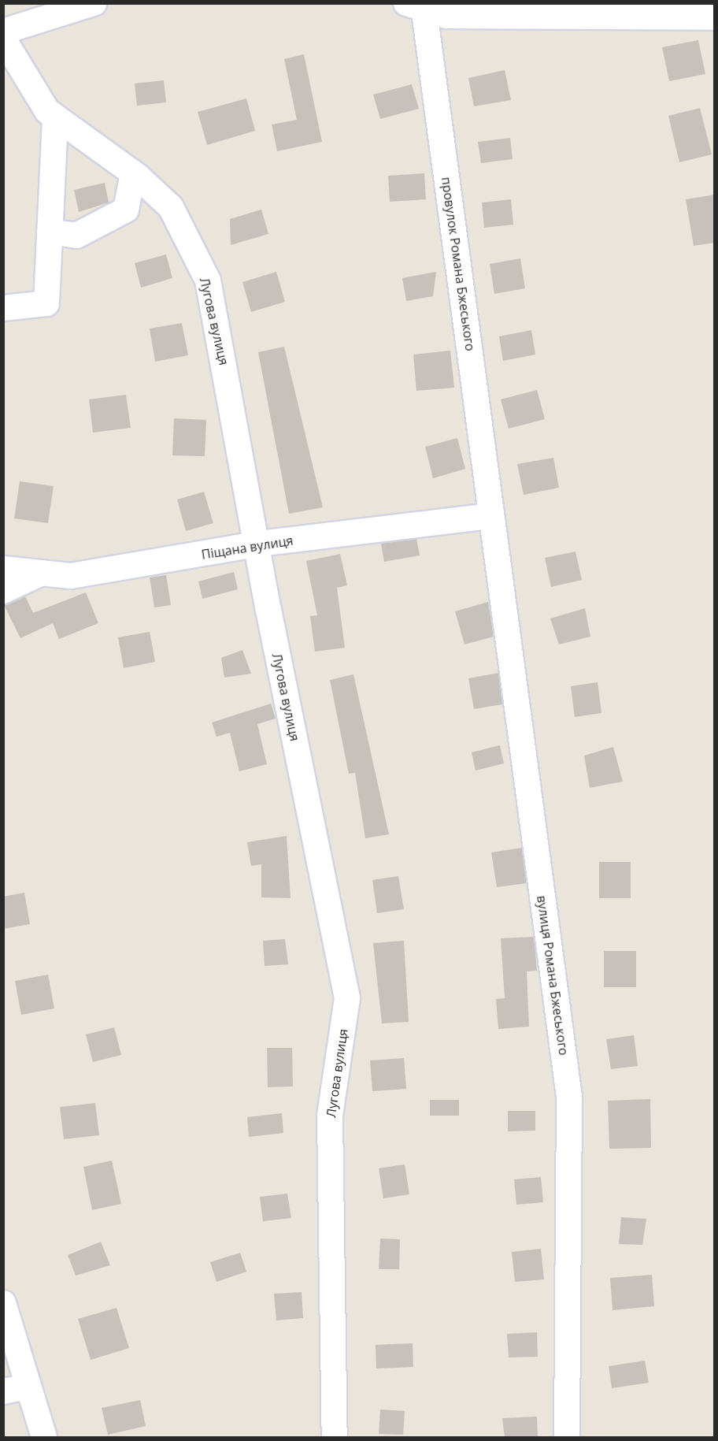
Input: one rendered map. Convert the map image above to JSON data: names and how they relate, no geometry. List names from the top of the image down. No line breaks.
{"streets":{"street":["провулок Романа Бжеського","Лугова вулиця","Піщана вулиця","вулиця Романа Бжеського"]},"crossings":[["провулок Романа Бжеського","Піщана вулиця"],["провулок Романа Бжеського","вулиця Романа Бжеського"],["Лугова вулиця","Піщана вулиця"],["Піщана вулиця","вулиця Романа Бжеського"]]}
